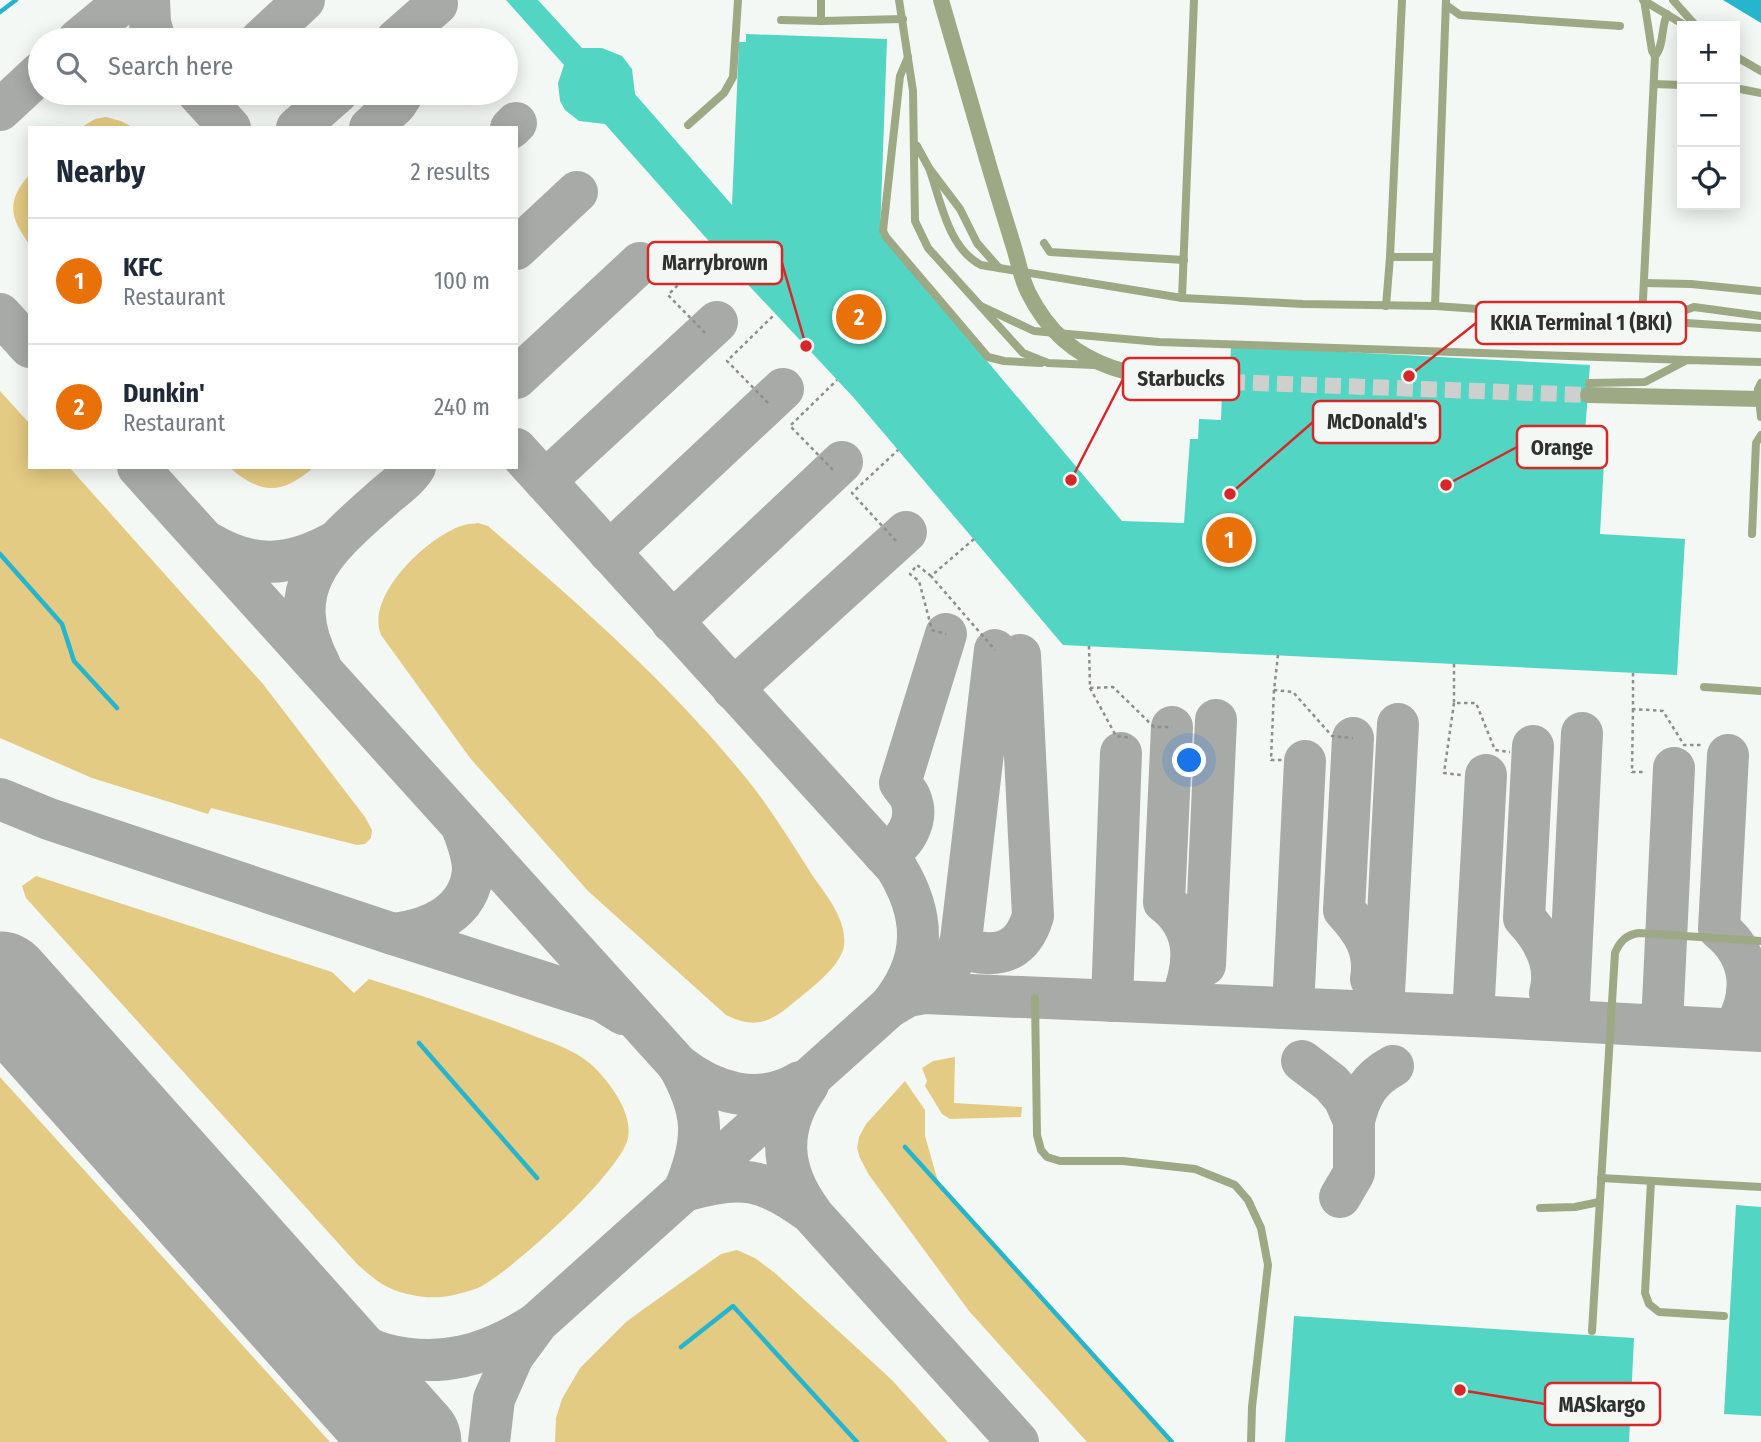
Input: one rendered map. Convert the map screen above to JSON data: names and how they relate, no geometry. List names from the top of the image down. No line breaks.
{"places":["Marrybrown","KKIA Terminal 1 (BKI)","Starbucks","Orange","McDonald's","MASkargo"],"page":{"map_buttons":["+","−"],"search":"Search here","heading":["Nearby","2 results"],"list":[{"mark":"1","name":"KFC","note":"Restaurant","value":"100 m"},{"mark":"2","name":"Dunkin'","note":"Restaurant","value":"240 m"}],"pins":["2","1"]}}
